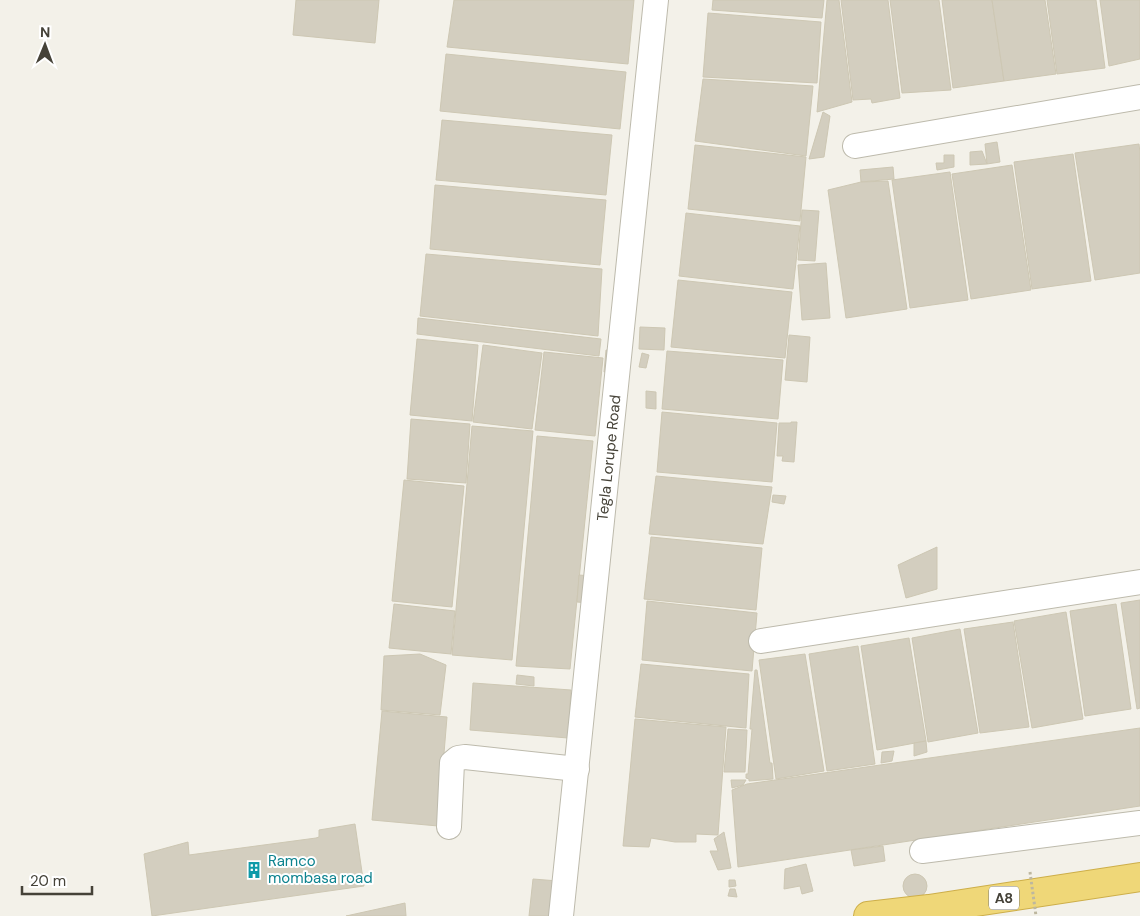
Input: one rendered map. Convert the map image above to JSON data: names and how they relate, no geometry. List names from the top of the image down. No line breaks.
{"streets":{"highway":["A8"],"lane":["Tegla Lorupe Road"]},"places":{"building":["Ramco mombasa road"]},"scale_bar":"20 m","north":"top"}
